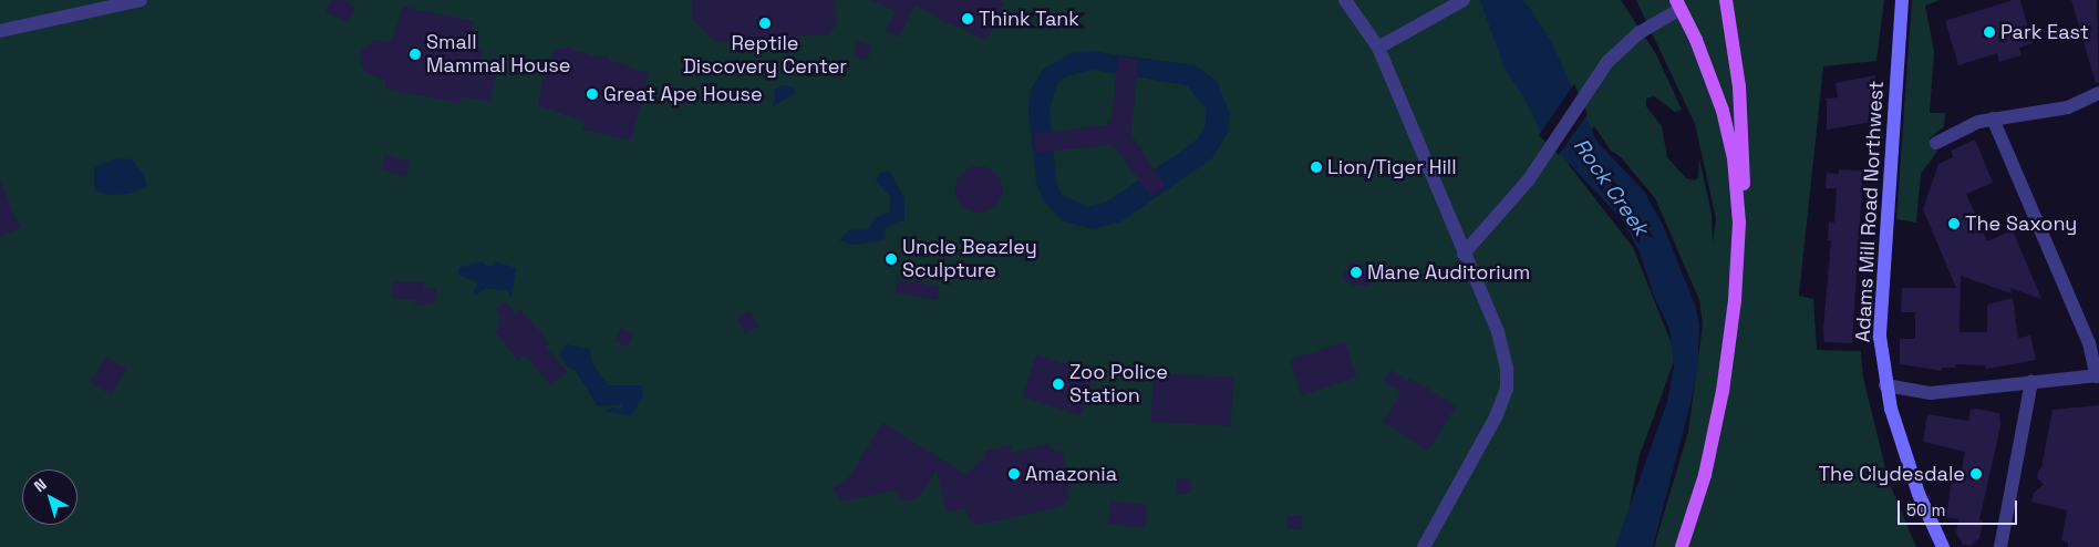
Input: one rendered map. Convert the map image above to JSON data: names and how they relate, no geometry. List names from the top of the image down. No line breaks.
{"streets":{"street":["Adams Mill Road Northwest"]},"water":["Rock Creek"],"places":["Think Tank","Reptile Discovery Center","Park East","Small Mammal House","Great Ape House","Lion/Tiger Hill","The Saxony","Uncle Beazley Sculpture","Mane Auditorium","Zoo Police Station","Amazonia","The Clydesdale"],"scale_bar":"50 m","north":"top left"}
